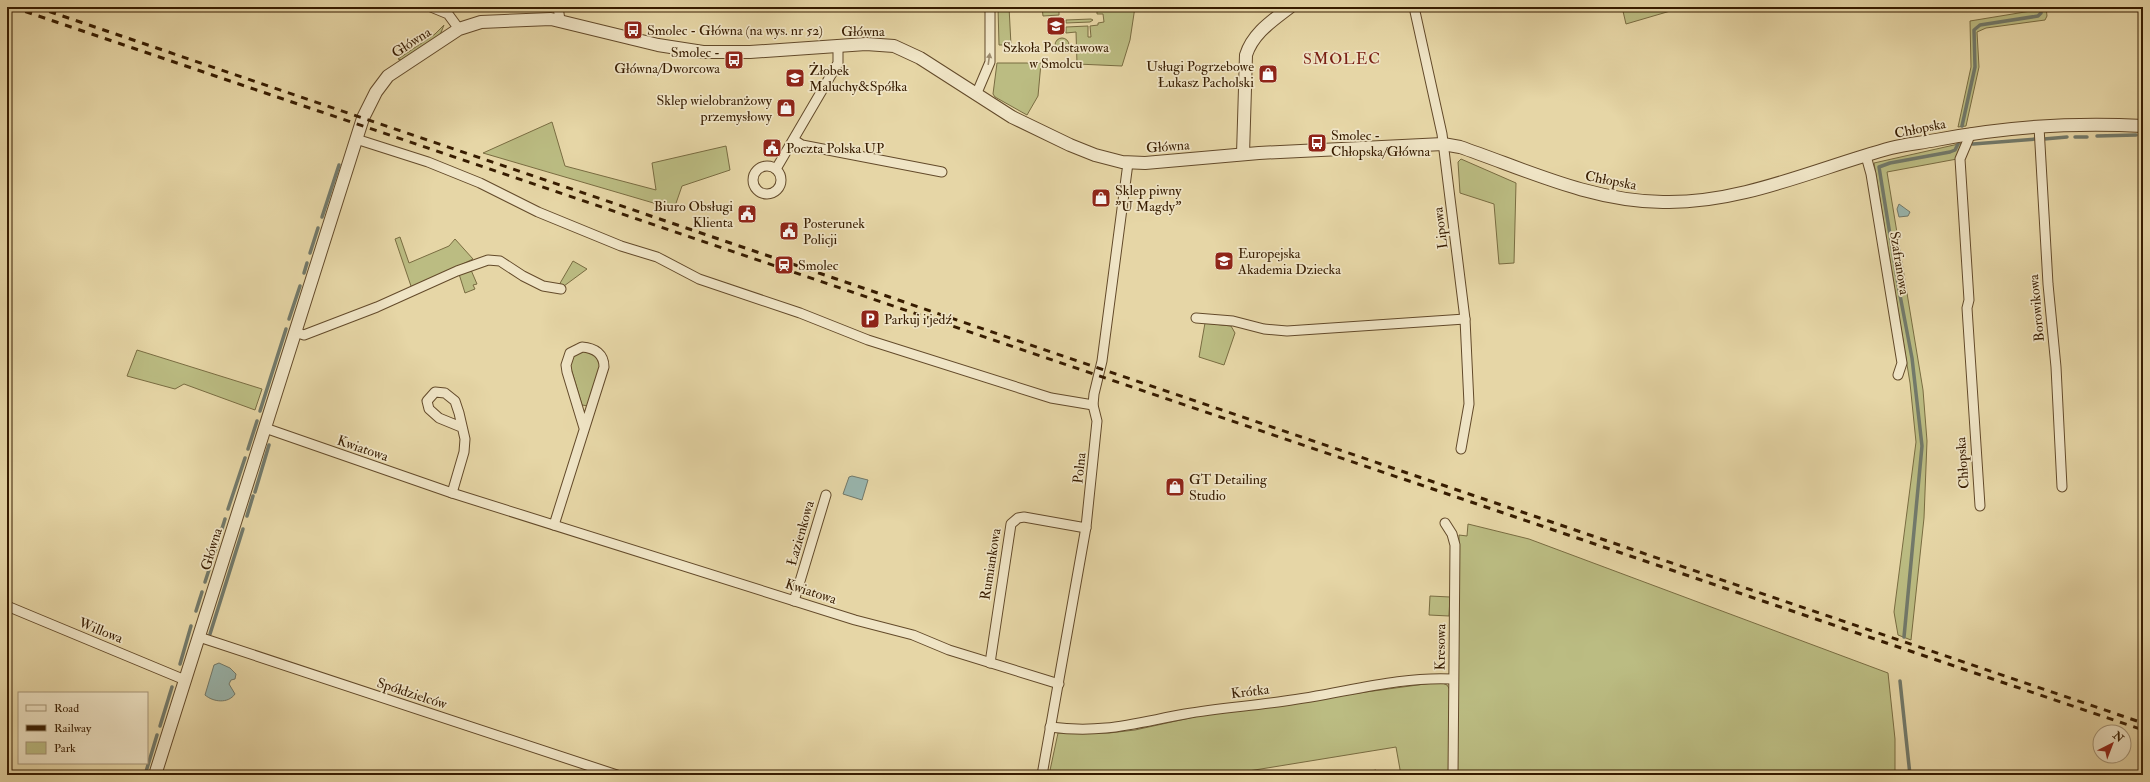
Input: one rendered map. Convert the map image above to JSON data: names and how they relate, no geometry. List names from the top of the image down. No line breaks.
{"streets":{"street":["Główna","Chłopska","Lipowa","Szafranowa","Borowikowa","Kwiatowa","Polna","Łazienkowa","Rumiankowa","Willowa","Kresowa","Krótka","Spółdzielców"]},"crossings":[["Główna","Chłopska"],["Główna","Kwiatowa"],["Główna","Polna"],["Główna","Willowa"],["Główna","Spółdzielców"],["Chłopska","Lipowa"],["Chłopska","Szafranowa"],["Chłopska","Borowikowa"],["Kwiatowa","Polna"],["Kwiatowa","Łazienkowa"],["Kwiatowa","Rumiankowa"],["Polna","Rumiankowa"],["Polna","Krótka"],["Kresowa","Krótka"]],"districts":["SMOLEC"],"places":{"school or university":["Szkoła Podstawowa w Smolcu","Żłobek Maluchy&Spółka","Europejska Akademia Dziecka"],"bus stop":["Smolec - Główna (na wys. nr 52)","Smolec - Główna/Dworcowa","Smolec - Chłopska/Główna"],"shop":["Usługi Pogrzebowe Łukasz Pacholski","Sklep wielobranżowy przemysłowy","Sklep piwny \"U Magdy\"","GT Detailing Studio"],"public building":["Poczta Polska UP","Biuro Obsługi Klienta","Posterunek Policji"],"station":["Smolec"],"parking":["Parkuj i jedź"]},"legend":["Road","Railway","Park"],"north":"top right"}
